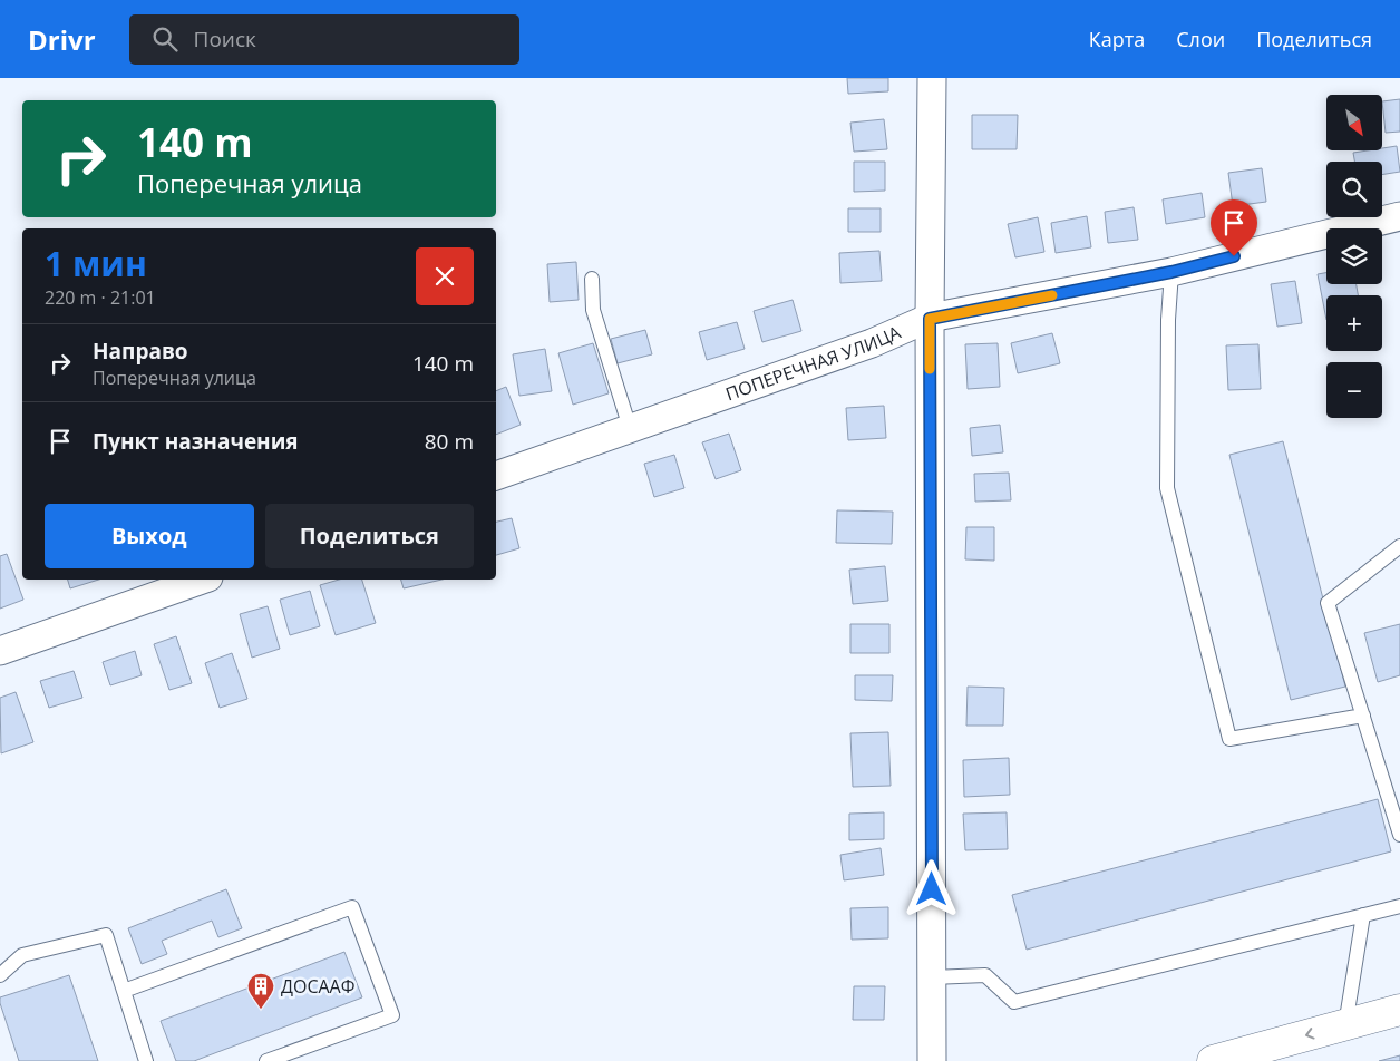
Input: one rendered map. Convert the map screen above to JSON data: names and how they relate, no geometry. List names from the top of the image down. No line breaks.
{"streets":{"street":["ПОПЕРЕЧНАЯ УЛИЦА"]},"places":{"building":["ДОСААФ"]},"north":"bottom right","page":{"header":"Drivr","search":"Поиск","nav":["Карта","Слои","Поделиться"],"map_buttons":["+","−"],"turn":["140 m","Поперечная улица"],"heading":["1 мин","220 m · 21:01"],"list":[{"name":"Направо","note":"Поперечная улица","value":"140 m"},{"name":"Пункт назначения","value":"80 m"}],"buttons":["Выход","Поделиться"]}}
